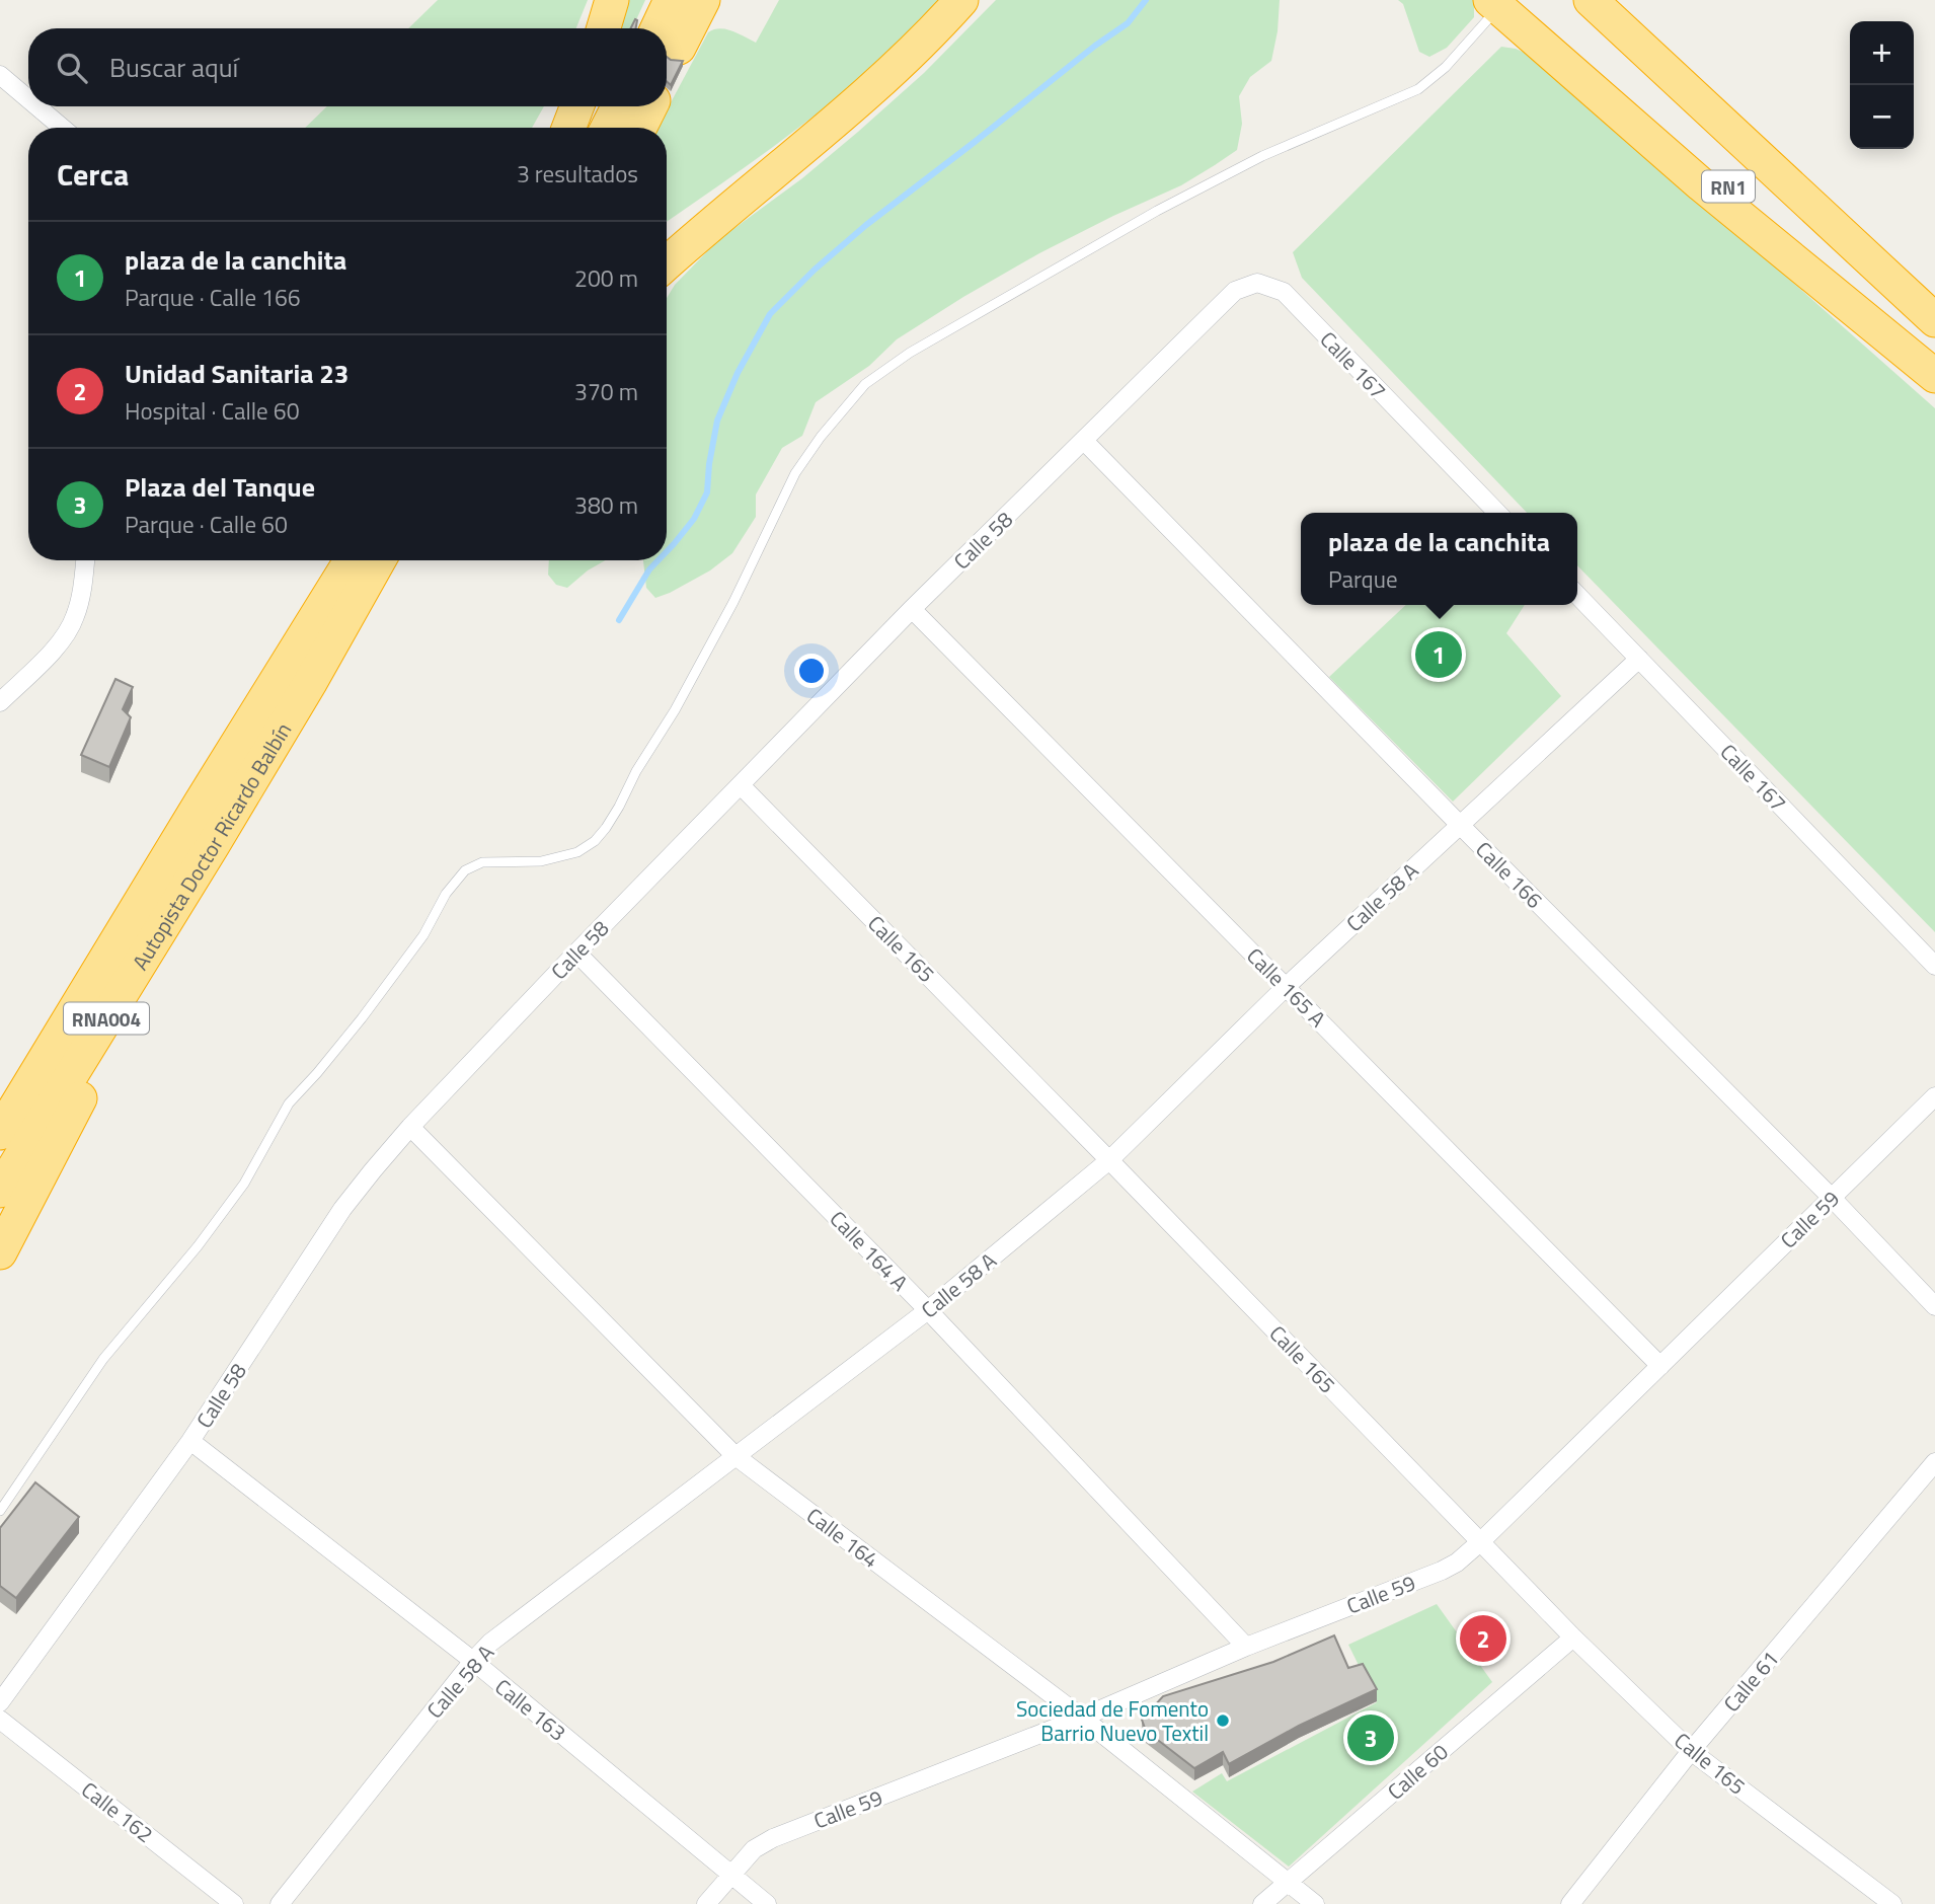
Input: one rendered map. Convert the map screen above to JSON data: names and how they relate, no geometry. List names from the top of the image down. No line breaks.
{"streets":{"highway":["RN1","Autopista Doctor Ricardo Balbín","RNA004"],"street":["Calle 167","Calle 58","Calle 166","Calle 58 A","Calle 165","Calle 165 A","Calle 59","Calle 164 A","Calle 164","Calle 61","Calle 163","Calle 60","Calle 162"]},"crossings":[["Calle 167","Calle 58"],["Calle 167","Calle 58 A"],["Calle 58","Calle 166"],["Calle 58","Calle 165"],["Calle 58","Calle 165 A"],["Calle 58","Calle 164 A"],["Calle 58","Calle 164"],["Calle 58","Calle 163"],["Calle 166","Calle 58 A"],["Calle 166","Calle 59"],["Calle 58 A","Calle 165"],["Calle 58 A","Calle 165 A"],["Calle 58 A","Calle 164 A"],["Calle 58 A","Calle 164"],["Calle 58 A","Calle 163"],["Calle 165","Calle 59"],["Calle 165","Calle 61"],["Calle 165","Calle 60"],["Calle 165 A","Calle 59"],["Calle 59","Calle 164 A"],["Calle 59","Calle 164"],["Calle 59","Calle 163"],["Calle 164","Calle 60"]],"places":["Sociedad de Fomento Barrio Nuevo Textil"],"page":{"map_buttons":["+","−"],"search":"Buscar aquí","heading":["Cerca","3 resultados"],"list":[{"mark":"1","name":"plaza de la canchita","note":"Parque · Calle 166","value":"200 m"},{"mark":"2","name":"Unidad Sanitaria 23","note":"Hospital · Calle 60","value":"370 m"},{"mark":"3","name":"Plaza del Tanque","note":"Parque · Calle 60","value":"380 m"}],"popup":["plaza de la canchita","Parque"],"pins":["1","2","3"]}}
